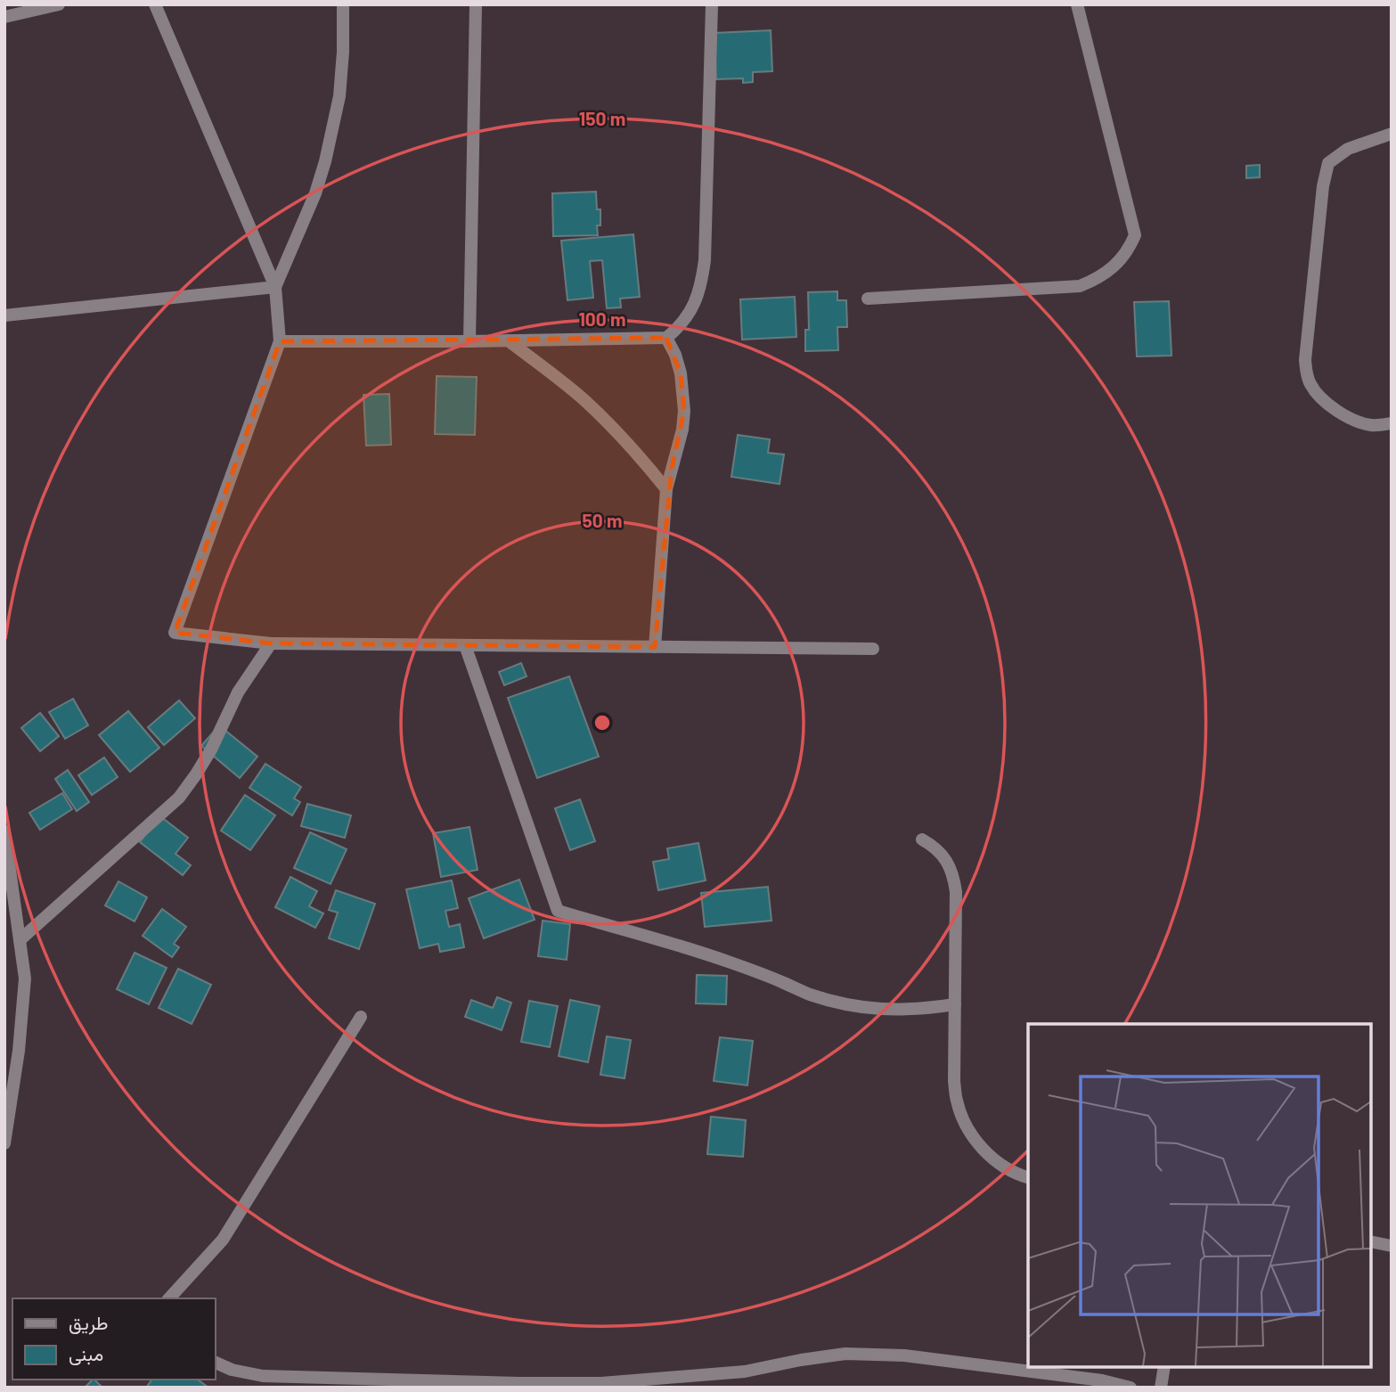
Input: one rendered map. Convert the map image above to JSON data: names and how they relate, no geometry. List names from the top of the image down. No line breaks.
{"legend":["طريق","مبنى"],"rings":["150 m","100 m","50 m"]}
